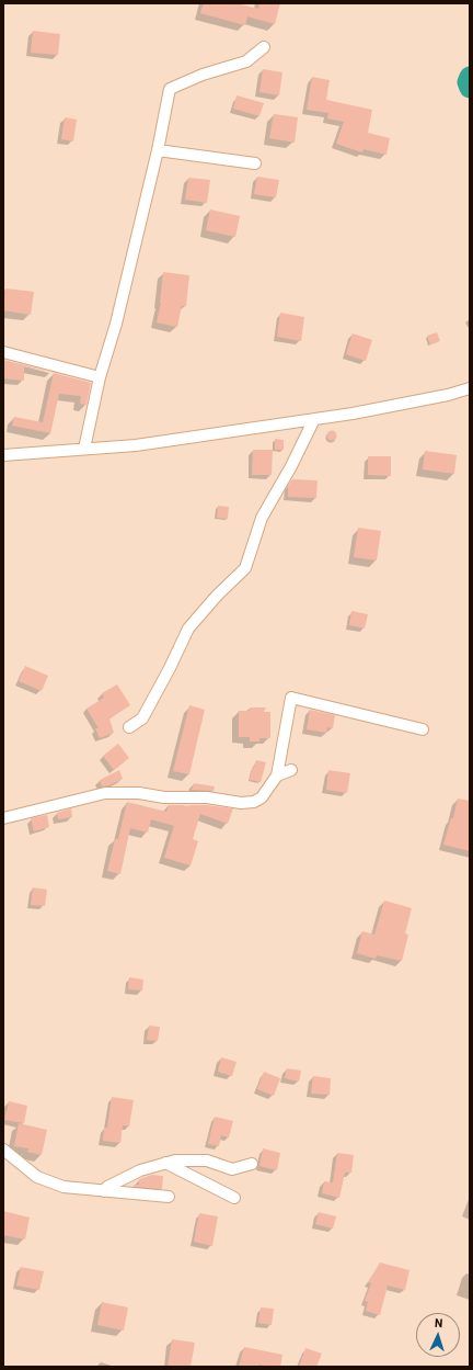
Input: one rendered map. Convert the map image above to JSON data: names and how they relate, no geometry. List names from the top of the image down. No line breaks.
{"north":"top"}
